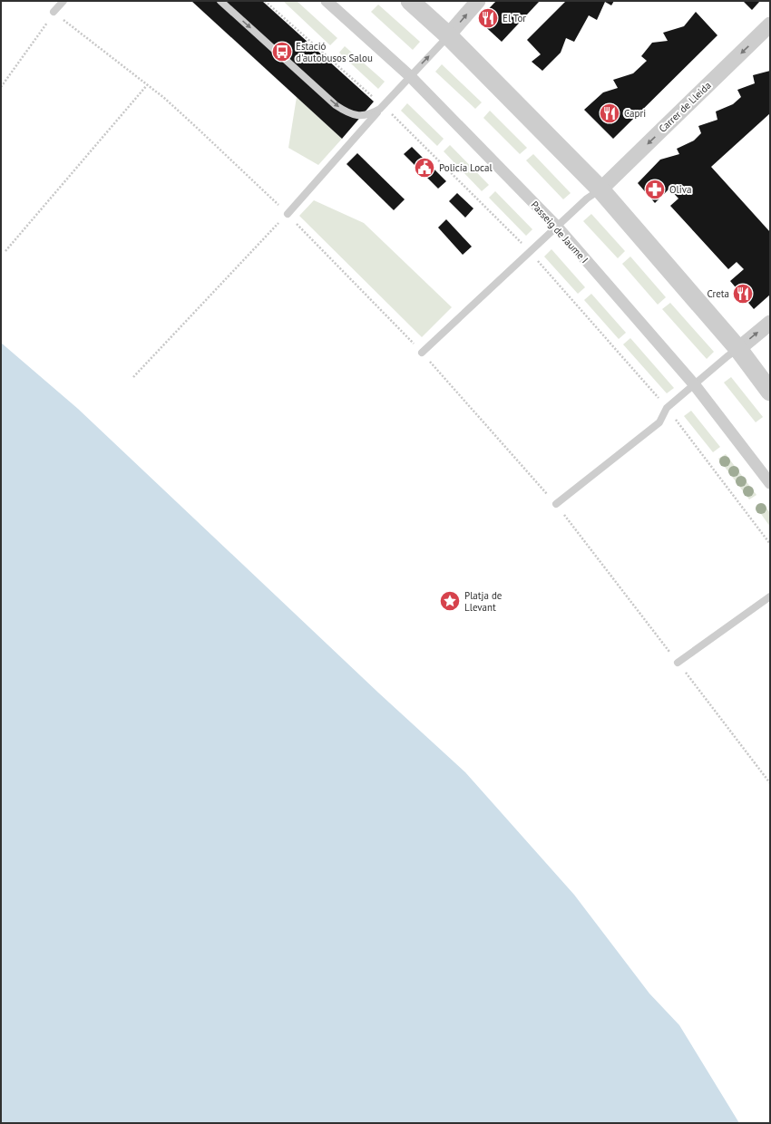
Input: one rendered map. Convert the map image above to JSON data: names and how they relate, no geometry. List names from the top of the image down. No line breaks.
{"streets":{"street":["Carrer de Lleida","Passeig de Jaume I"]},"one_way":["Carrer de Lleida"],"places":{"restaurant":["El Tor","Capri","Creta"],"bus stop":["Estació d'autobusos Salou"],"public building":["Policía Local"],"pharmacy":["Oliva"],"place":["Platja de Llevant"]}}
